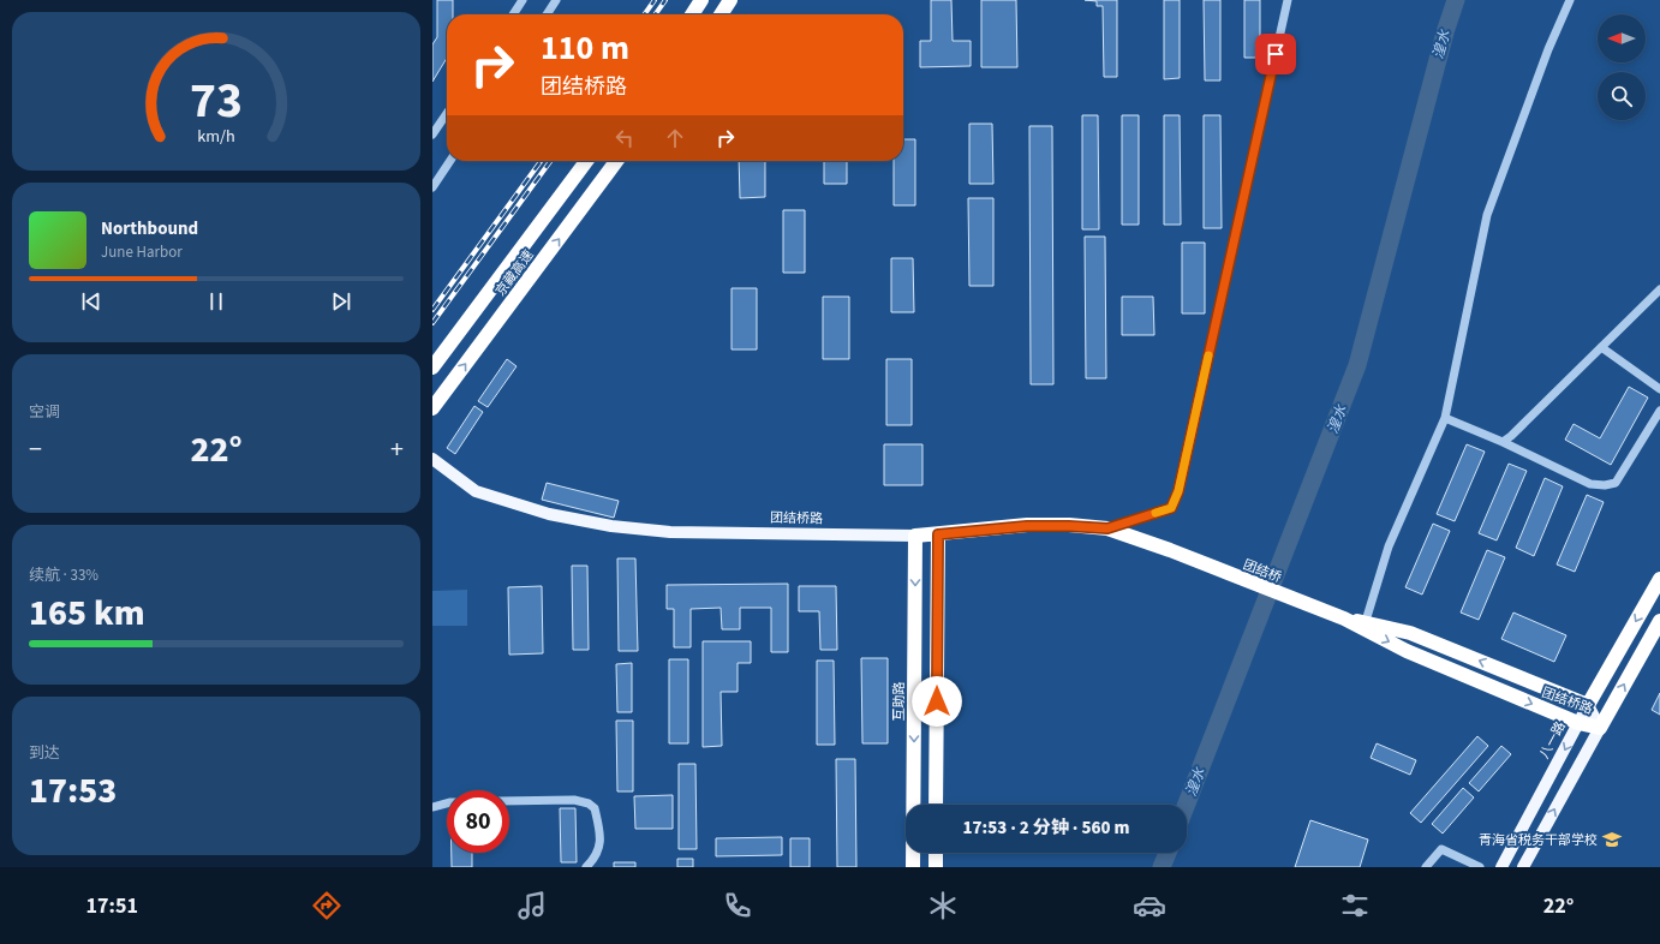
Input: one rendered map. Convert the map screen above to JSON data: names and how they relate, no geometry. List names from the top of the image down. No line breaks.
{"streets":{"highway":["京藏高速","团结桥路","团结桥","互助路","八一路"]},"crossings":[["团结桥路","团结桥"],["团结桥路","互助路"],["团结桥路","八一路"]],"water":["湟水"],"places":{"school or university":["青海省税务干部学校"]},"north":"left","page":{"turn":["110 m","团结桥路"],"song":["Northbound","June Harbor"],"tile":["空调",["续航 · 33%","165 km"],["到达","17:53"]],"heat":["−","22°","+"],"limit":"80","trip":"17:53 · 2 分钟 · 560 m","tabs":["17:51","22°"],"gauge":["73","km/h"]}}
